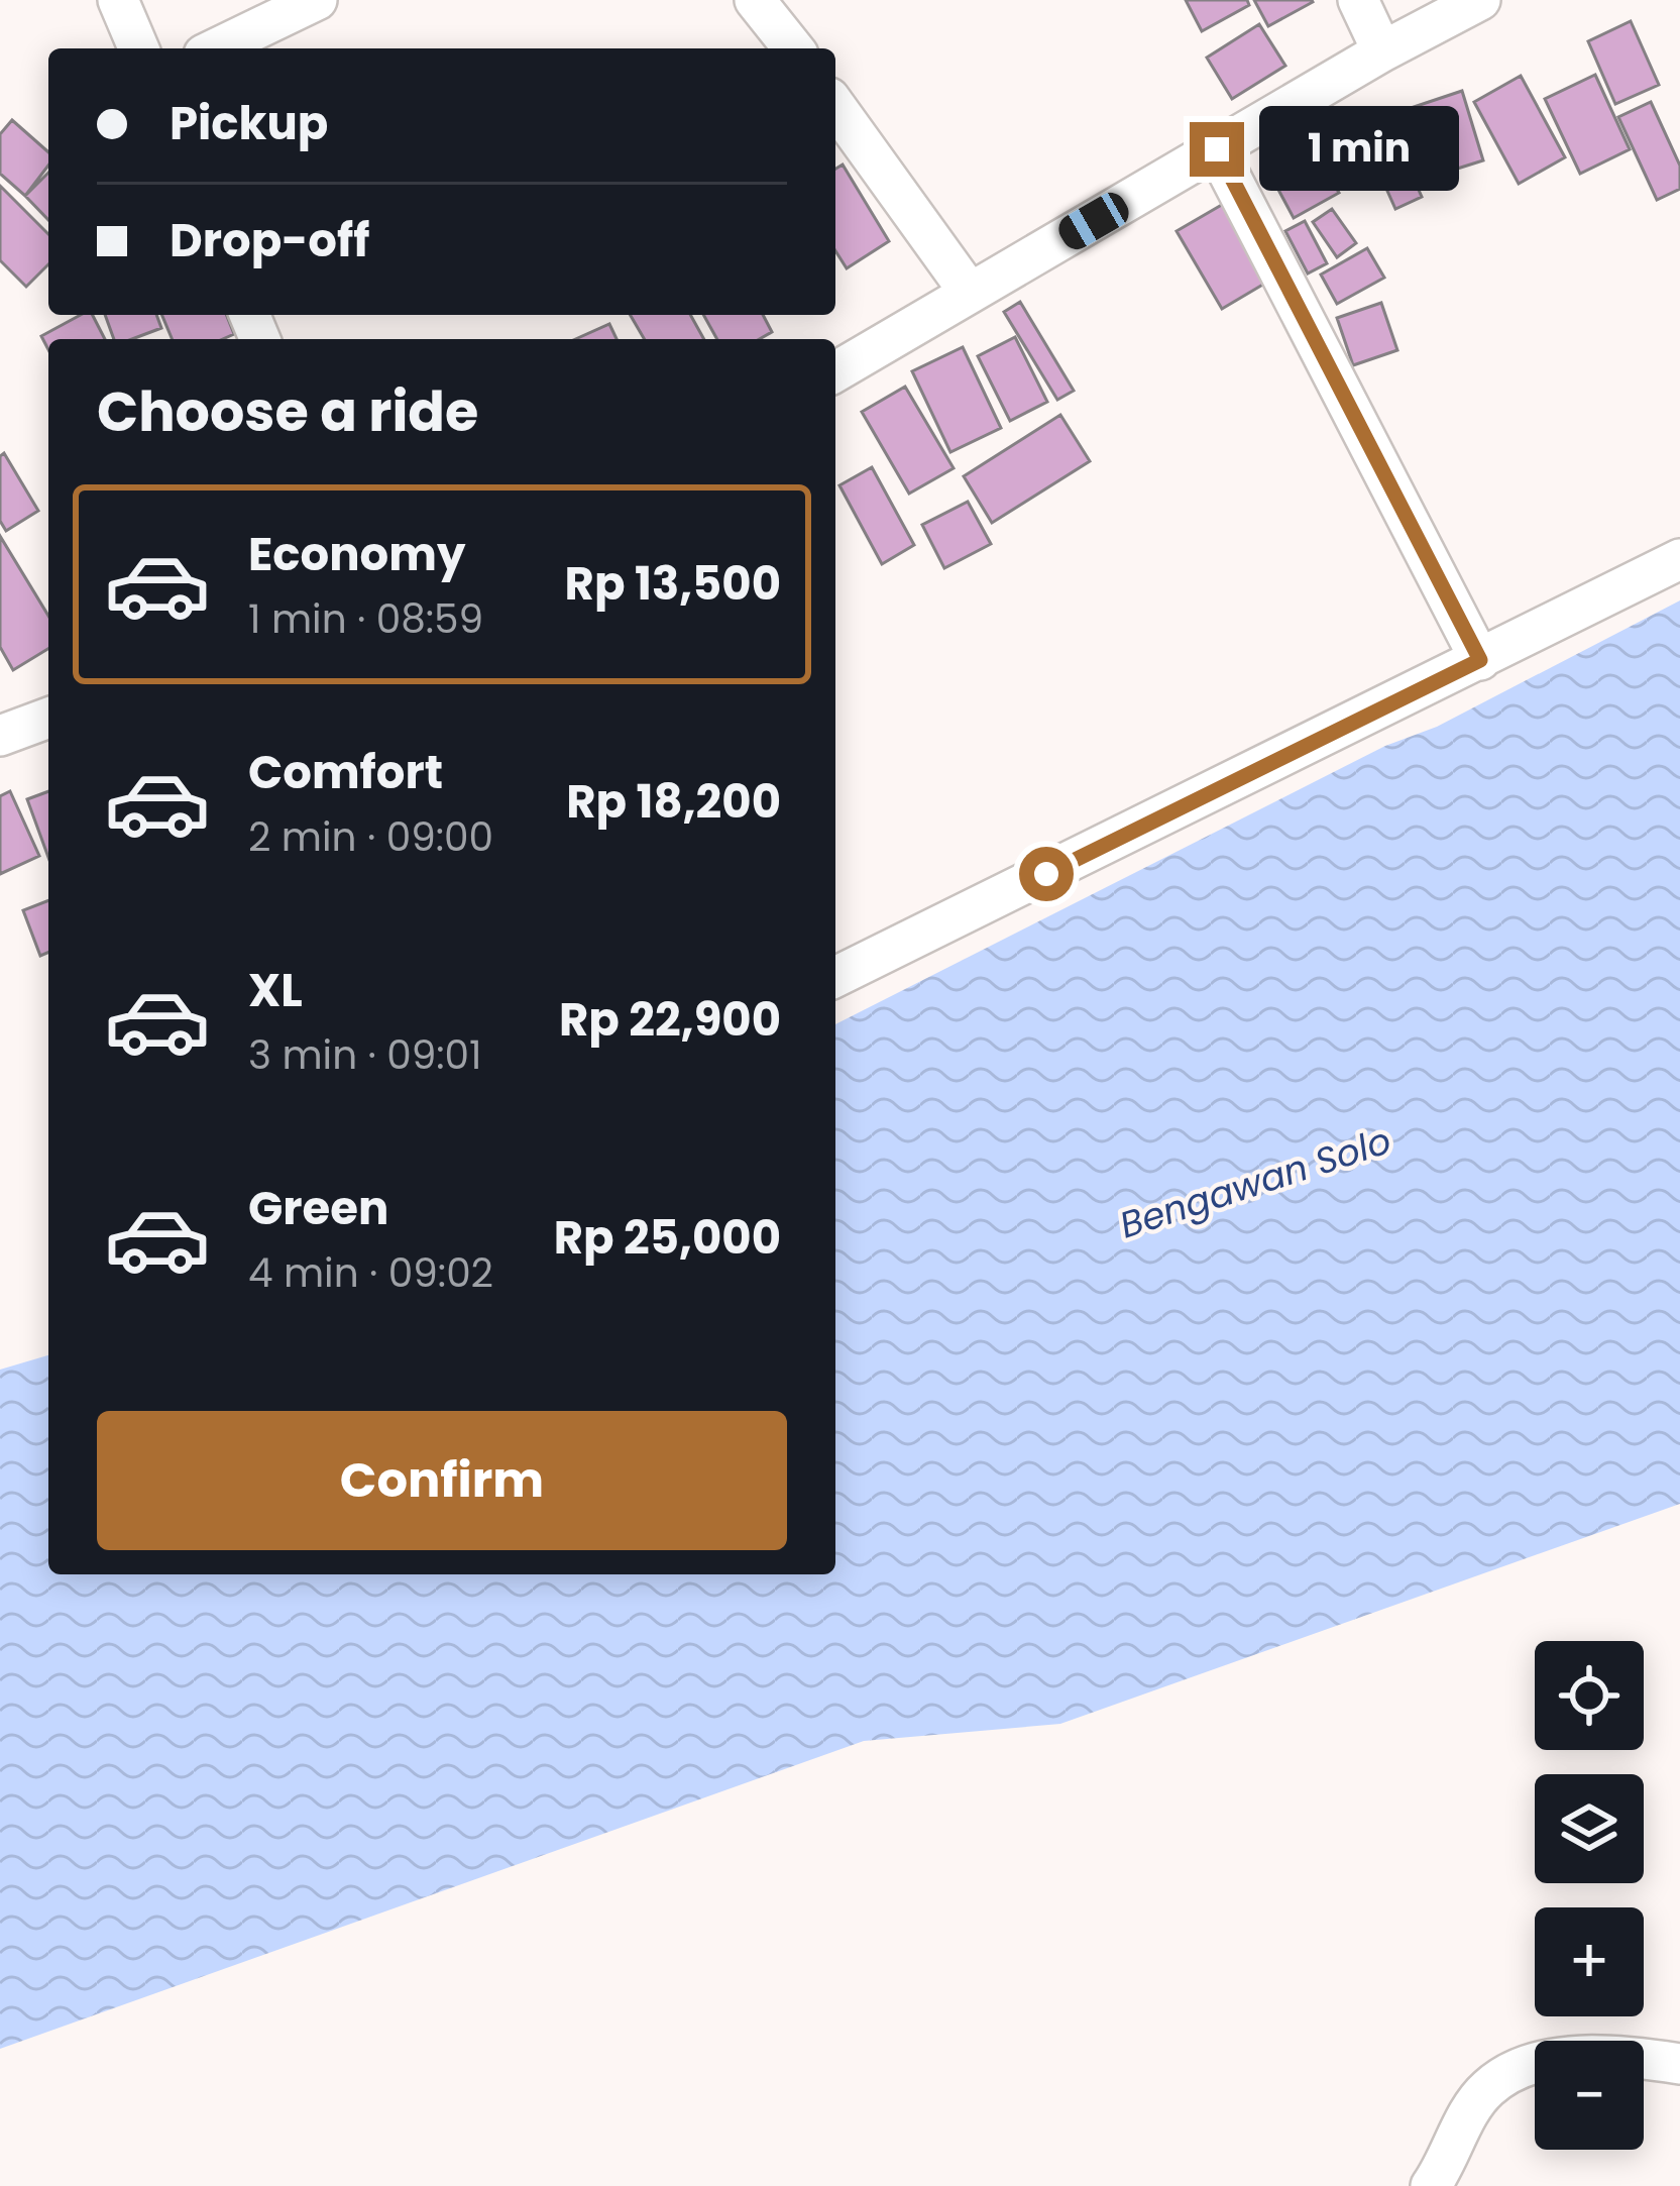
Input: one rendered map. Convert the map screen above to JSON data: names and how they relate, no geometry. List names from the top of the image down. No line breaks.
{"water":["Bengawan Solo"],"page":{"banner":["Pickup","Drop-off"],"bubble":"1 min","heading":"Choose a ride","list":[{"name":"Economy","note":"1 min · 08:59","value":"Rp 13,500"},{"name":"Comfort","note":"2 min · 09:00","value":"Rp 18,200"},{"name":"XL","note":"3 min · 09:01","value":"Rp 22,900"},{"name":"Green","note":"4 min · 09:02","value":"Rp 25,000"}],"buttons":"Confirm","map_buttons":["+","−"]}}
